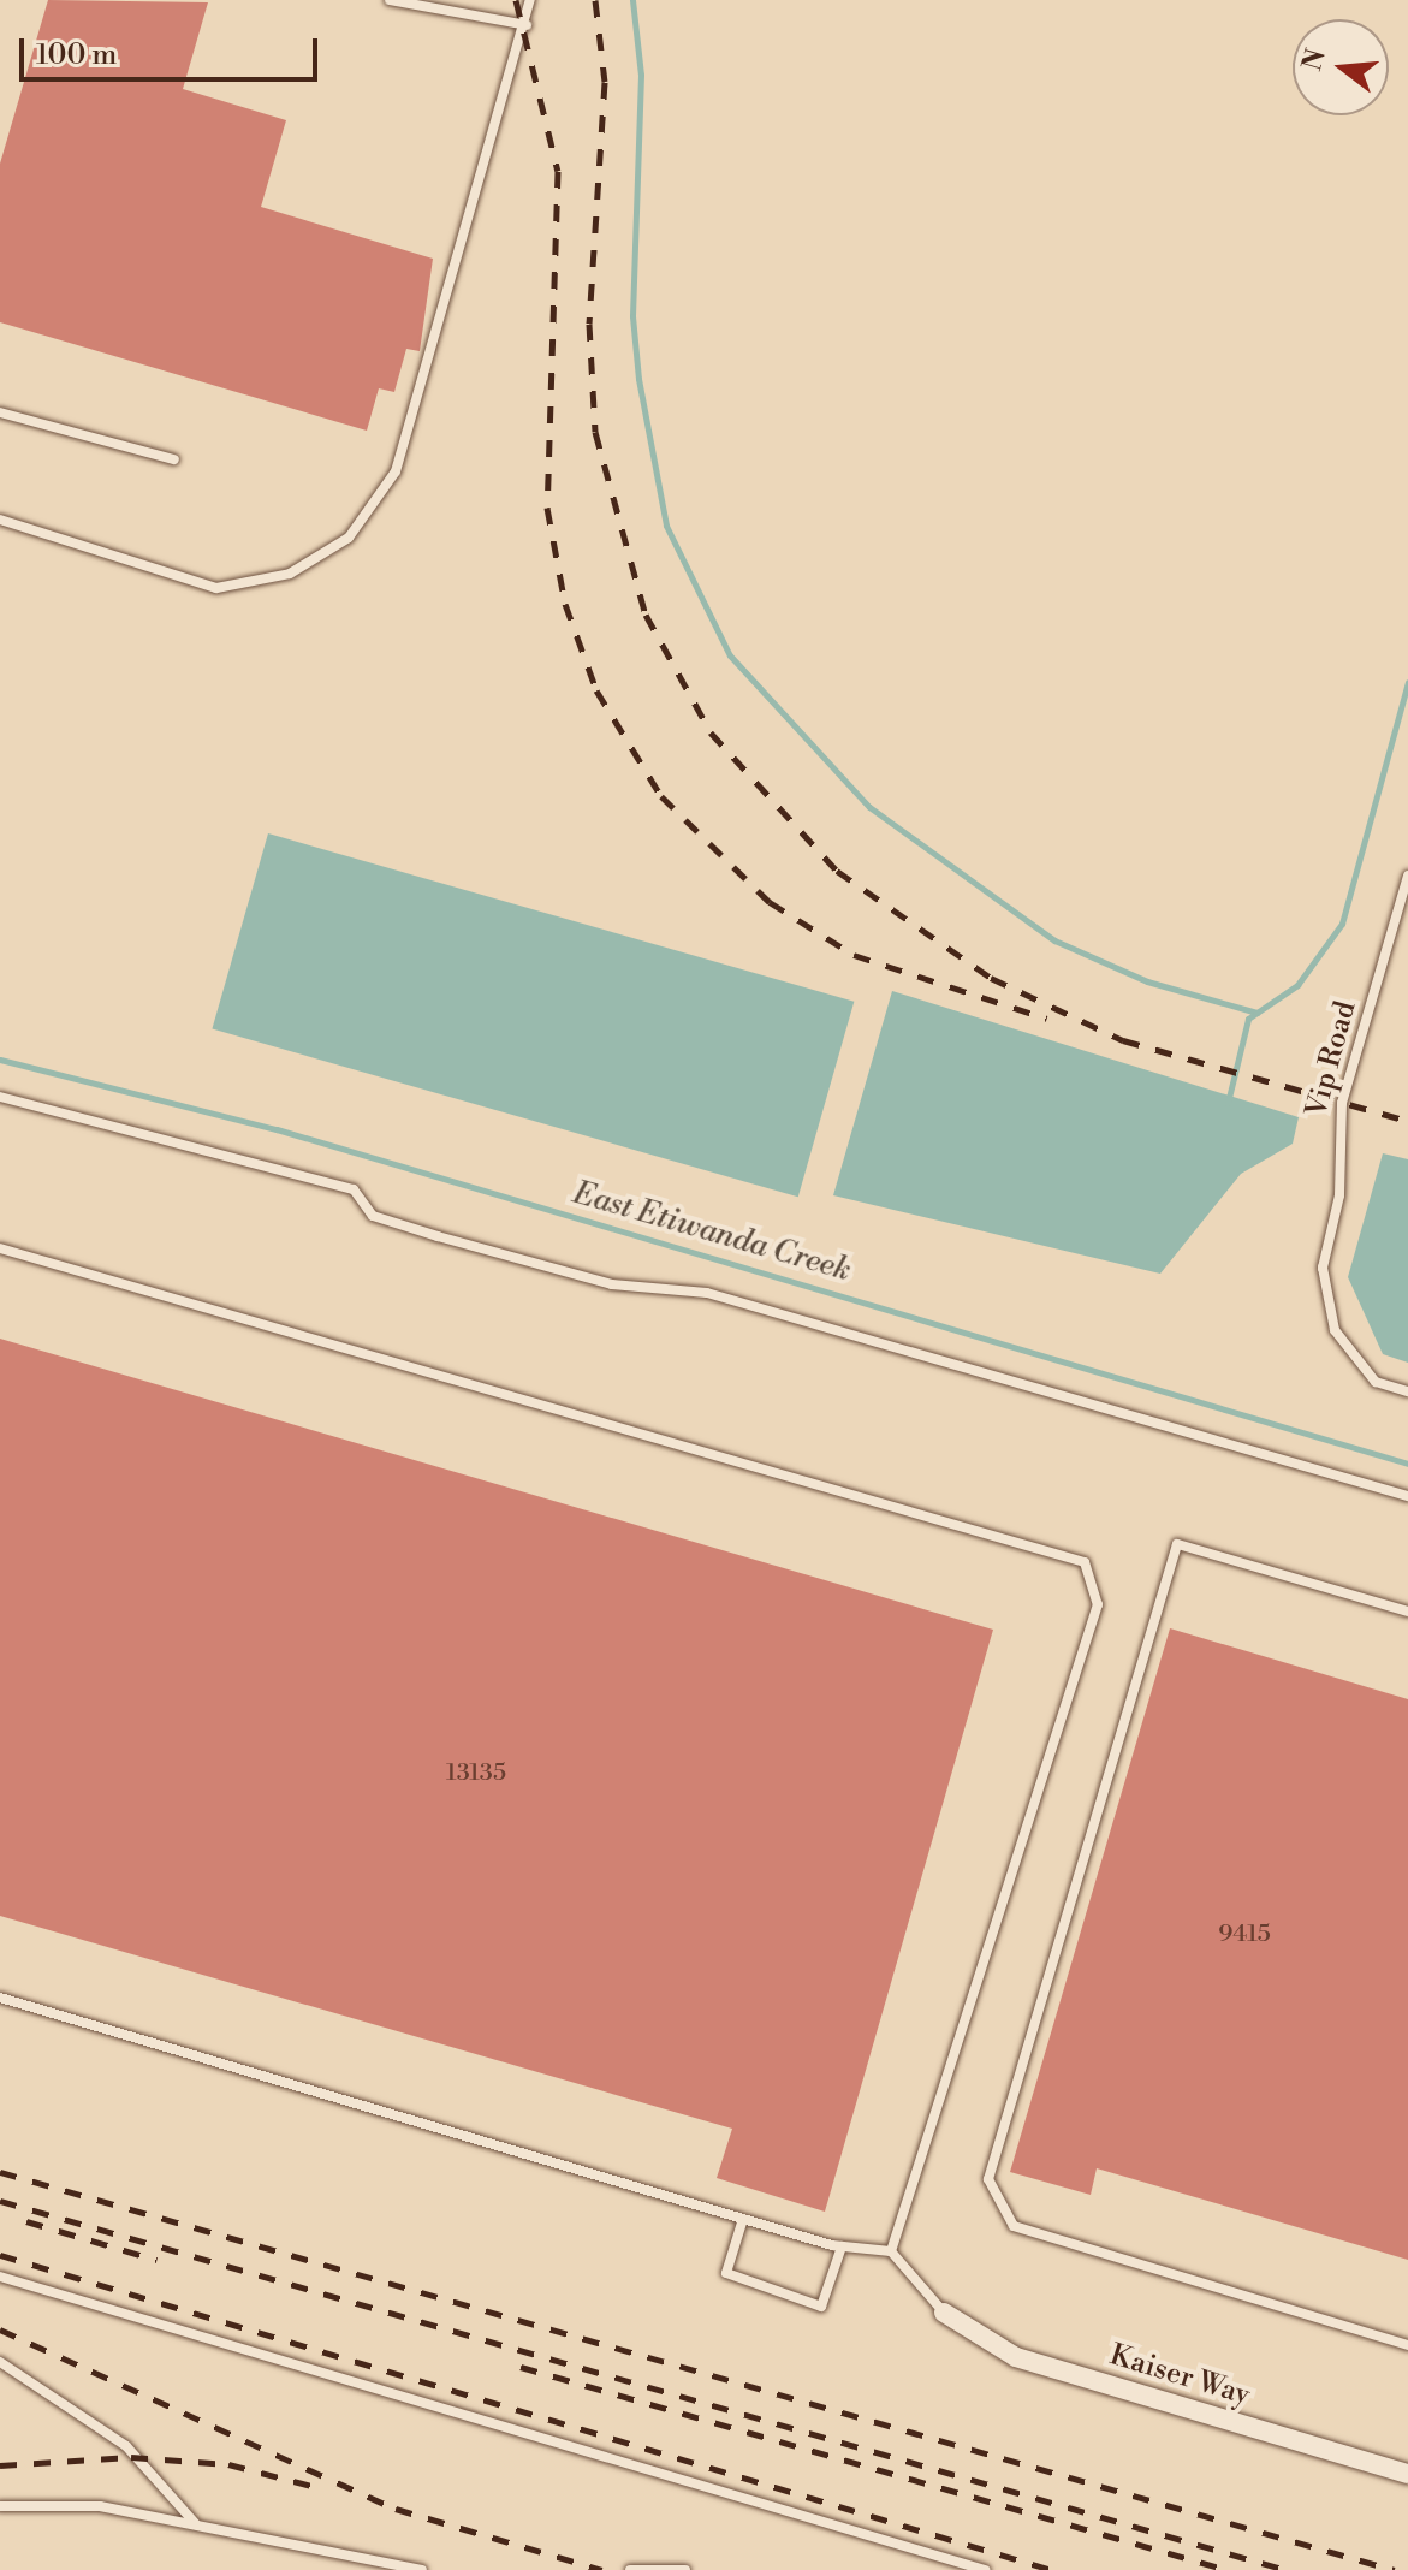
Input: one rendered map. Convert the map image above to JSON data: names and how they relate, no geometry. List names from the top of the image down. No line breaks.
{"streets":{"street":["Kaiser Way"],"lane":["Vip Road"]},"water":["East Etiwanda Creek"],"house_numbers":["13135","9415"],"scale_bar":"100 m","north":"left"}
